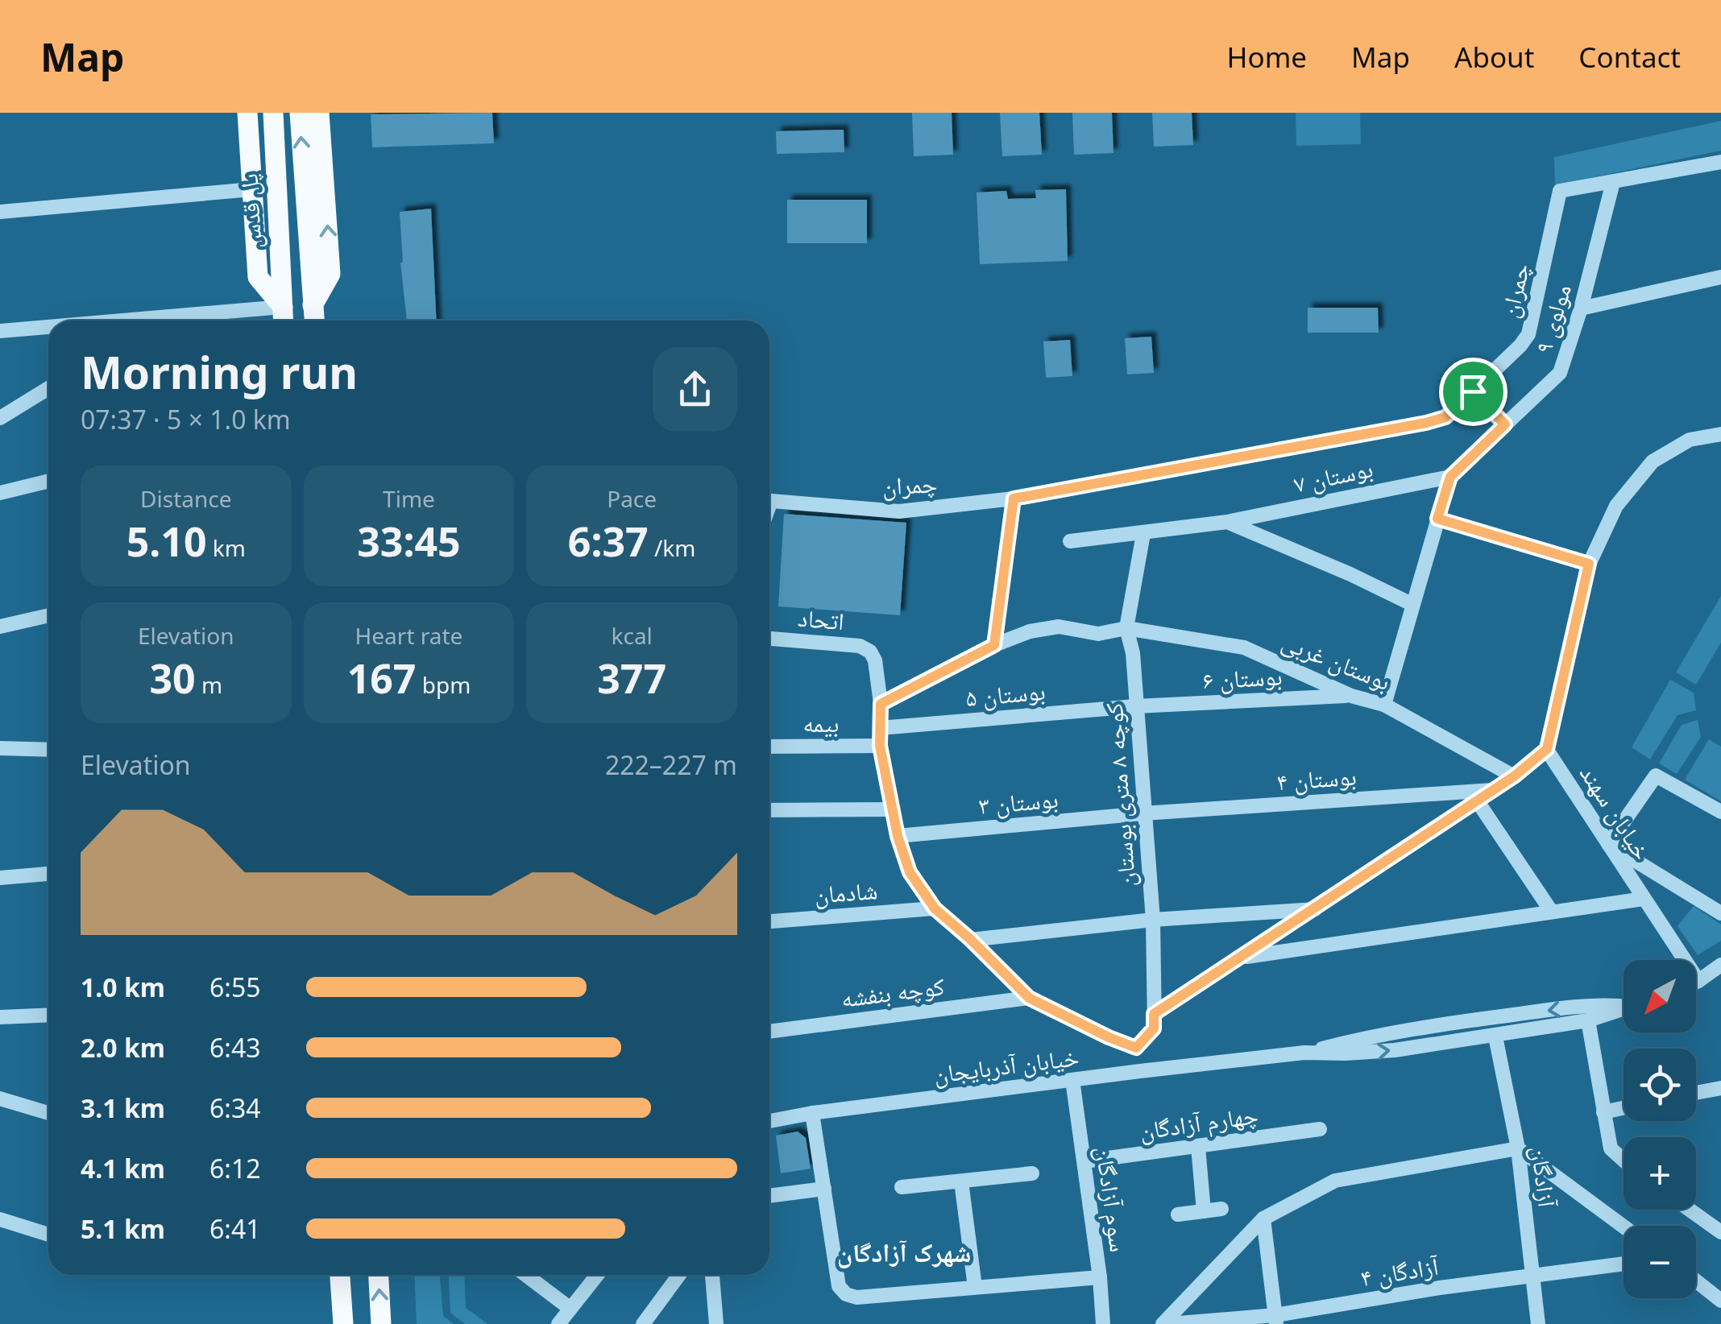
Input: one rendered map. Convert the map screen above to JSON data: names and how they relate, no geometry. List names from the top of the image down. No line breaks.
{"streets":{"main road":["پل قدس"],"street":["چمران","مولوی ۹","بوستان ۷","اتحاد","بوستان غربی","بوستان ۶","بوستان ۵","بیمه","بوستان ۴","کوچه ۸ متری بوستان","بوستان ۳","خیابان سهند","شادمان","کوچه بنفشه","خیابان آذربایجان","چهارم آزادگان","آزادگان","سوم آزادگان","آزادگان ۴"]},"crossings":[["چمران","مولوی ۹"],["مولوی ۹","بوستان ۷"],["مولوی ۹","بوستان غربی"],["بوستان ۷","کوچه ۸ متری بوستان"],["اتحاد","بوستان غربی"],["اتحاد","بوستان ۵"],["اتحاد","بیمه"],["اتحاد","کوچه ۸ متری بوستان"],["اتحاد","بوستان ۳"],["اتحاد","شادمان"],["اتحاد","کوچه بنفشه"],["بوستان غربی","بوستان ۶"],["بوستان غربی","کوچه ۸ متری بوستان"],["بوستان ۶","بوستان ۵"],["بوستان ۶","کوچه ۸ متری بوستان"],["بوستان ۵","کوچه ۸ متری بوستان"],["بوستان ۴","کوچه ۸ متری بوستان"],["بوستان ۴","بوستان ۳"],["کوچه ۸ متری بوستان","بوستان ۳"],["خیابان آذربایجان","آزادگان"],["خیابان آذربایجان","سوم آزادگان"],["چهارم آزادگان","سوم آزادگان"],["آزادگان","آزادگان ۴"]],"districts":["شهرک آزادگان"],"north":"bottom left","page":{"header":"Map","nav":["Home","Map","About","Contact"],"heading":["Morning run","07:37 · 5 × 1.0 km"],"stats":[["Distance","5.10 km"],["Time","33:45"],["Pace","6:37 /km"],["Elevation","30 m"],["Heart rate","167 bpm"],["kcal","377"]],"chart":["Elevation","222–227 m"],"list":[{"name":"1.0 km","note":"6:55"},{"name":"2.0 km","note":"6:43"},{"name":"3.1 km","note":"6:34"},{"name":"4.1 km","note":"6:12"},{"name":"5.1 km","note":"6:41"}],"map_buttons":["+","−"]}}
